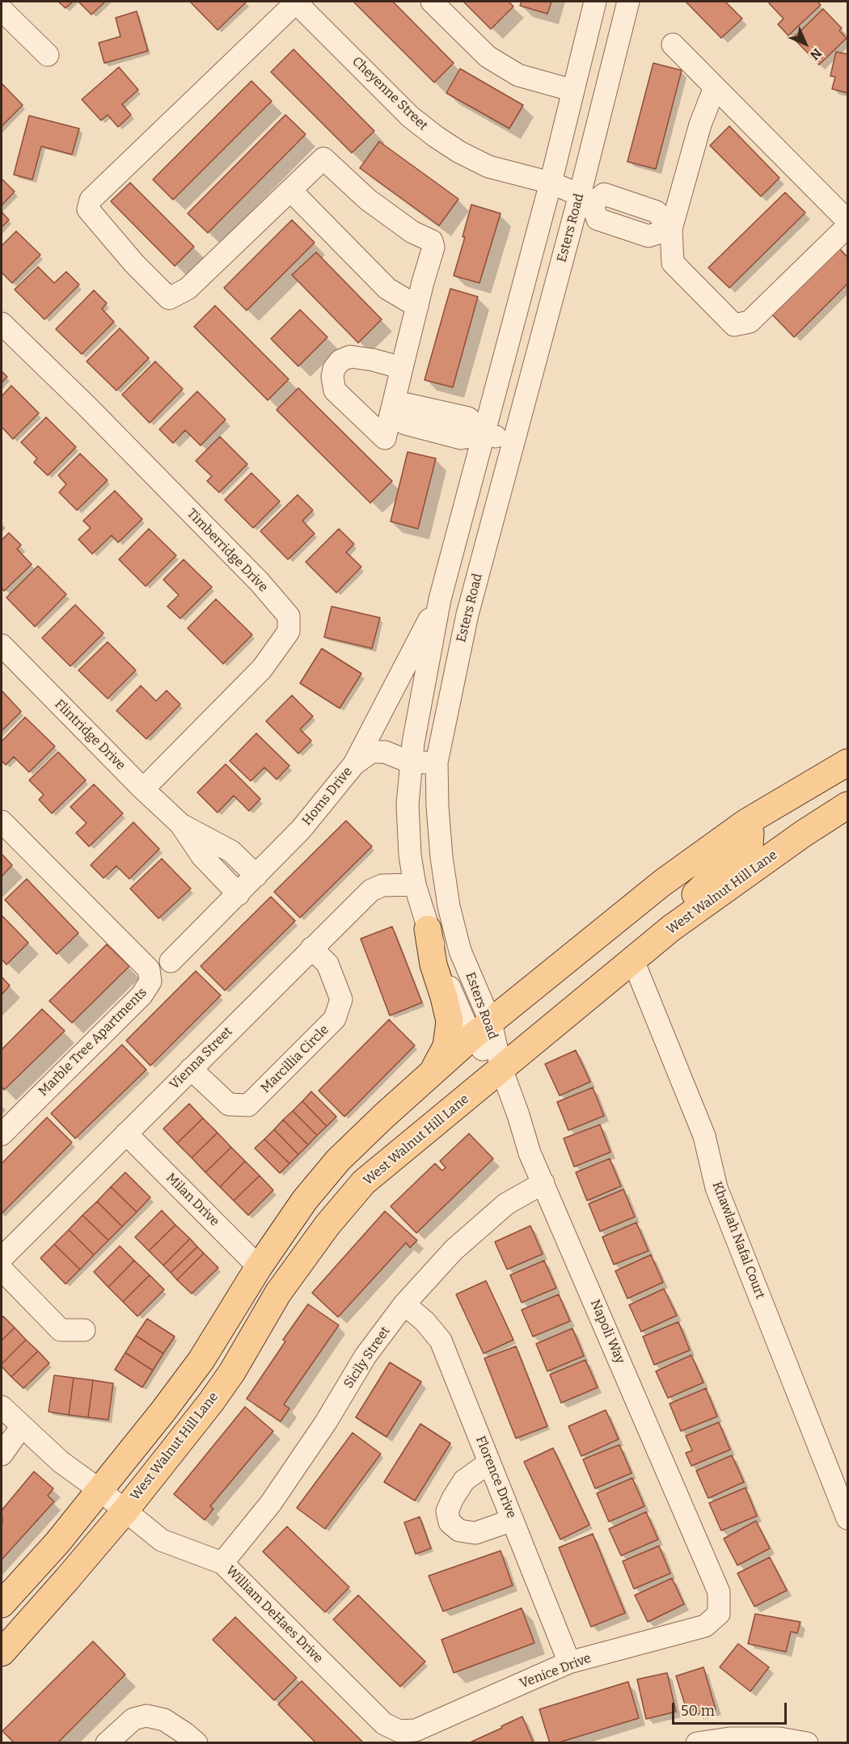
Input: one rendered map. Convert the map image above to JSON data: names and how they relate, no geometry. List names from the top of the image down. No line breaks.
{"streets":{"main road":["West Walnut Hill Lane"],"street":["Cheyenne Street","Esters Road","Timberridge Drive","Flintridge Drive","Homs Drive","Marble Tree Apartments","Vienna Street","Marcillia Circle","Milan Drive","Khawlah Nafal Court","Napoli Way","Sicily Street","Florence Drive","William DeHaes Drive","Venice Drive"]},"crossings":[["Cheyenne Street","Esters Road"],["Esters Road","Homs Drive"],["Esters Road","West Walnut Hill Lane"],["Esters Road","Vienna Street"],["Esters Road","Napoli Way"],["Timberridge Drive","Flintridge Drive"],["Flintridge Drive","Homs Drive"],["West Walnut Hill Lane","Khawlah Nafal Court"],["West Walnut Hill Lane","Napoli Way"],["West Walnut Hill Lane","William DeHaes Drive"],["Vienna Street","Marcillia Circle"],["Vienna Street","Milan Drive"],["Napoli Way","Sicily Street"],["Napoli Way","Venice Drive"],["Sicily Street","Florence Drive"],["Sicily Street","William DeHaes Drive"],["Florence Drive","Venice Drive"],["William DeHaes Drive","Venice Drive"]],"scale_bar":"50 m","north":"bottom right"}
